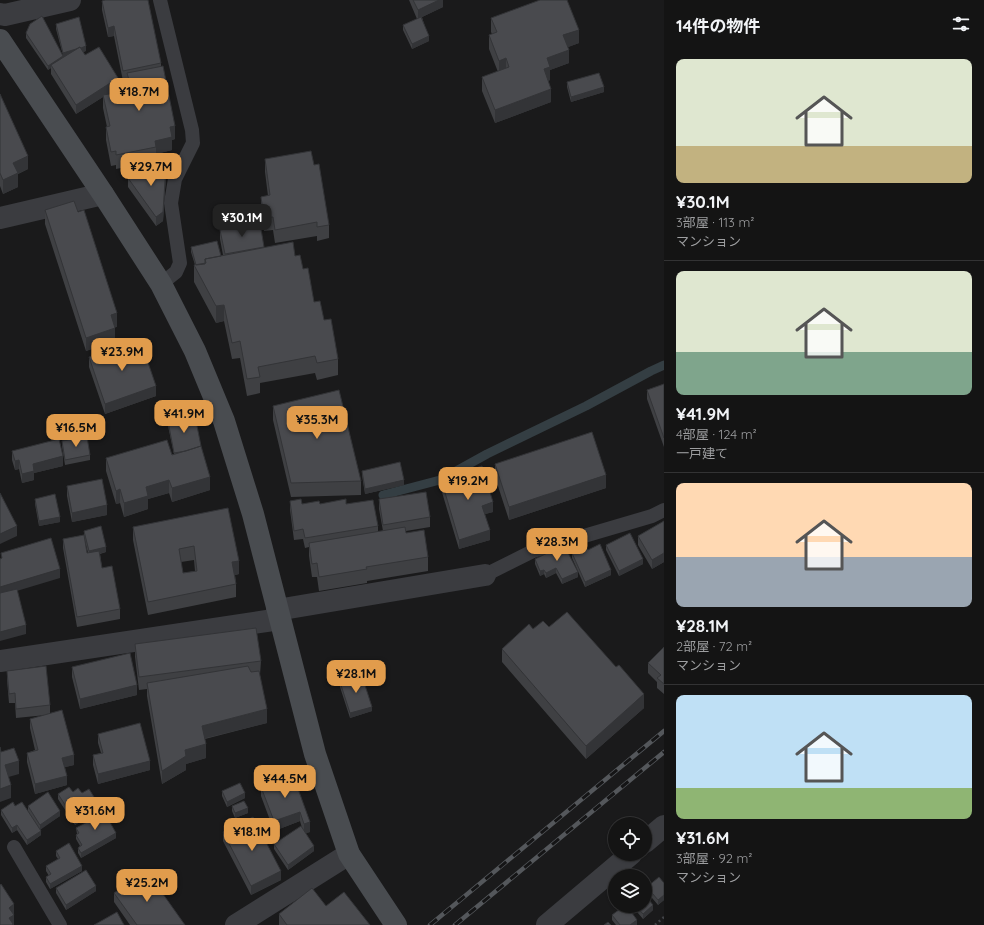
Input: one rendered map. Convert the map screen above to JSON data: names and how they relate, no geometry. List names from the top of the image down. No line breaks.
{"page":{"heading":"14件の物件","list":[{"name":"¥30.1M","note":"3部屋 · 113 m² · マンション"},{"name":"¥41.9M","note":"4部屋 · 124 m² · 一戸建て"},{"name":"¥28.1M","note":"2部屋 · 72 m² · マンション"},{"name":"¥31.6M","note":"3部屋 · 92 m² · マンション"}],"price":["¥18.7M","¥29.7M","¥30.1M","¥23.9M","¥41.9M","¥35.3M","¥16.5M","¥19.2M","¥28.3M","¥28.1M","¥44.5M","¥31.6M","¥18.1M","¥25.2M"]}}
